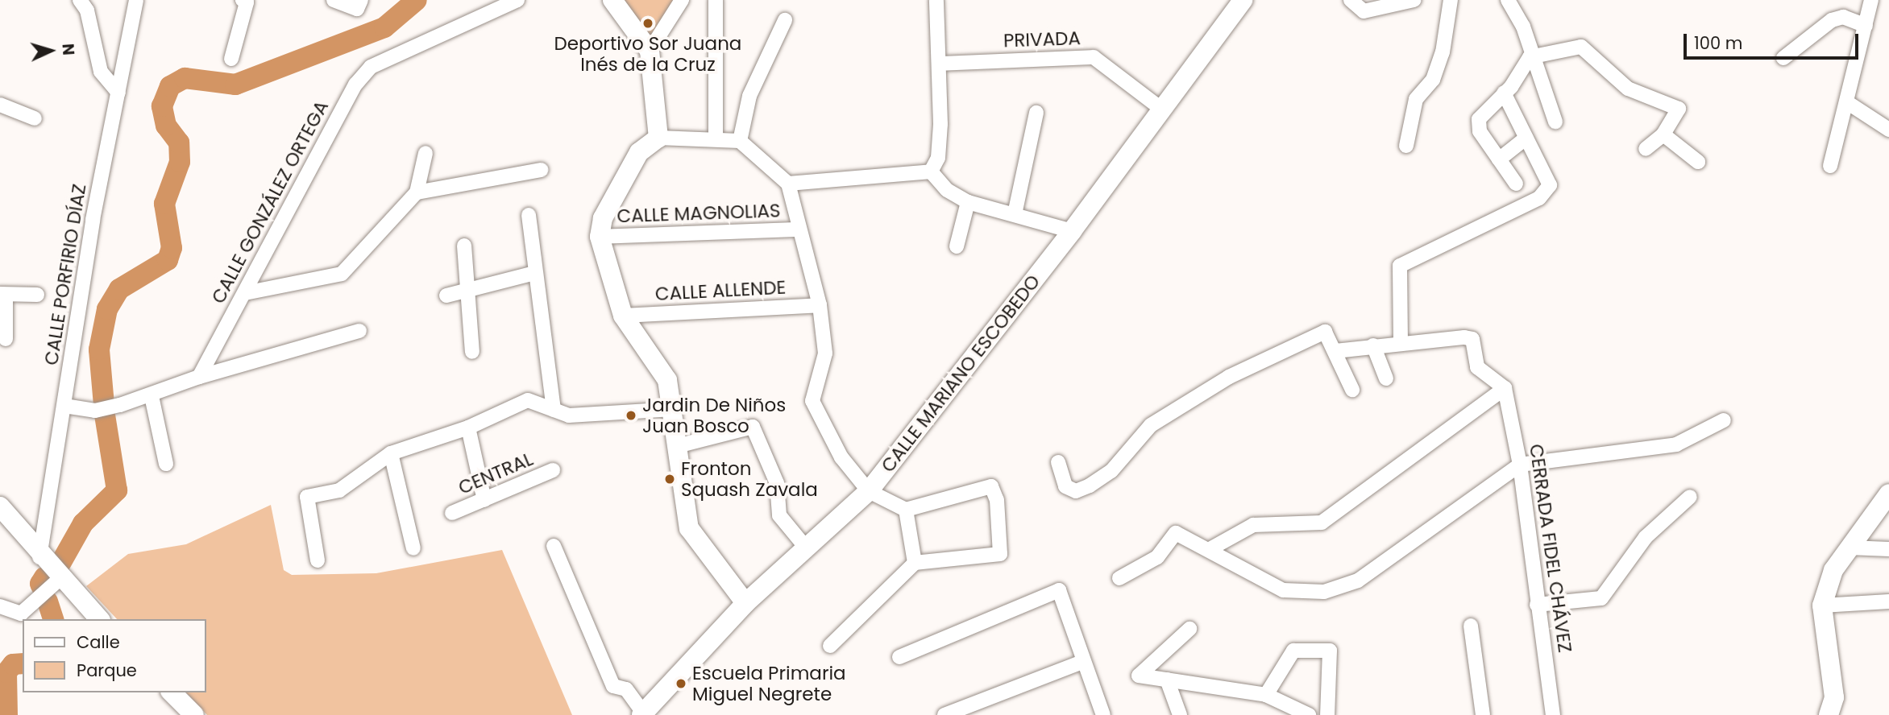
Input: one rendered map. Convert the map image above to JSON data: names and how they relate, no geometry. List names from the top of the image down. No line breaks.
{"streets":{"street":["PRIVADA","CALLE GONZÁLEZ ORTEGA","CALLE MAGNOLIAS","CALLE PORFIRIO DÍAZ","CALLE ALLENDE","CALLE MARIANO ESCOBEDO","CENTRAL","CERRADA FIDEL CHÁVEZ"]},"crossings":[["PRIVADA","CALLE MARIANO ESCOBEDO"]],"places":["Deportivo Sor Juana Inés de la Cruz","Jardin De Niños Juan Bosco","Fronton Squash Zavala","Escuela Primaria Miguel Negrete"],"legend":["Calle","Parque"],"scale_bar":"100 m","north":"right"}
